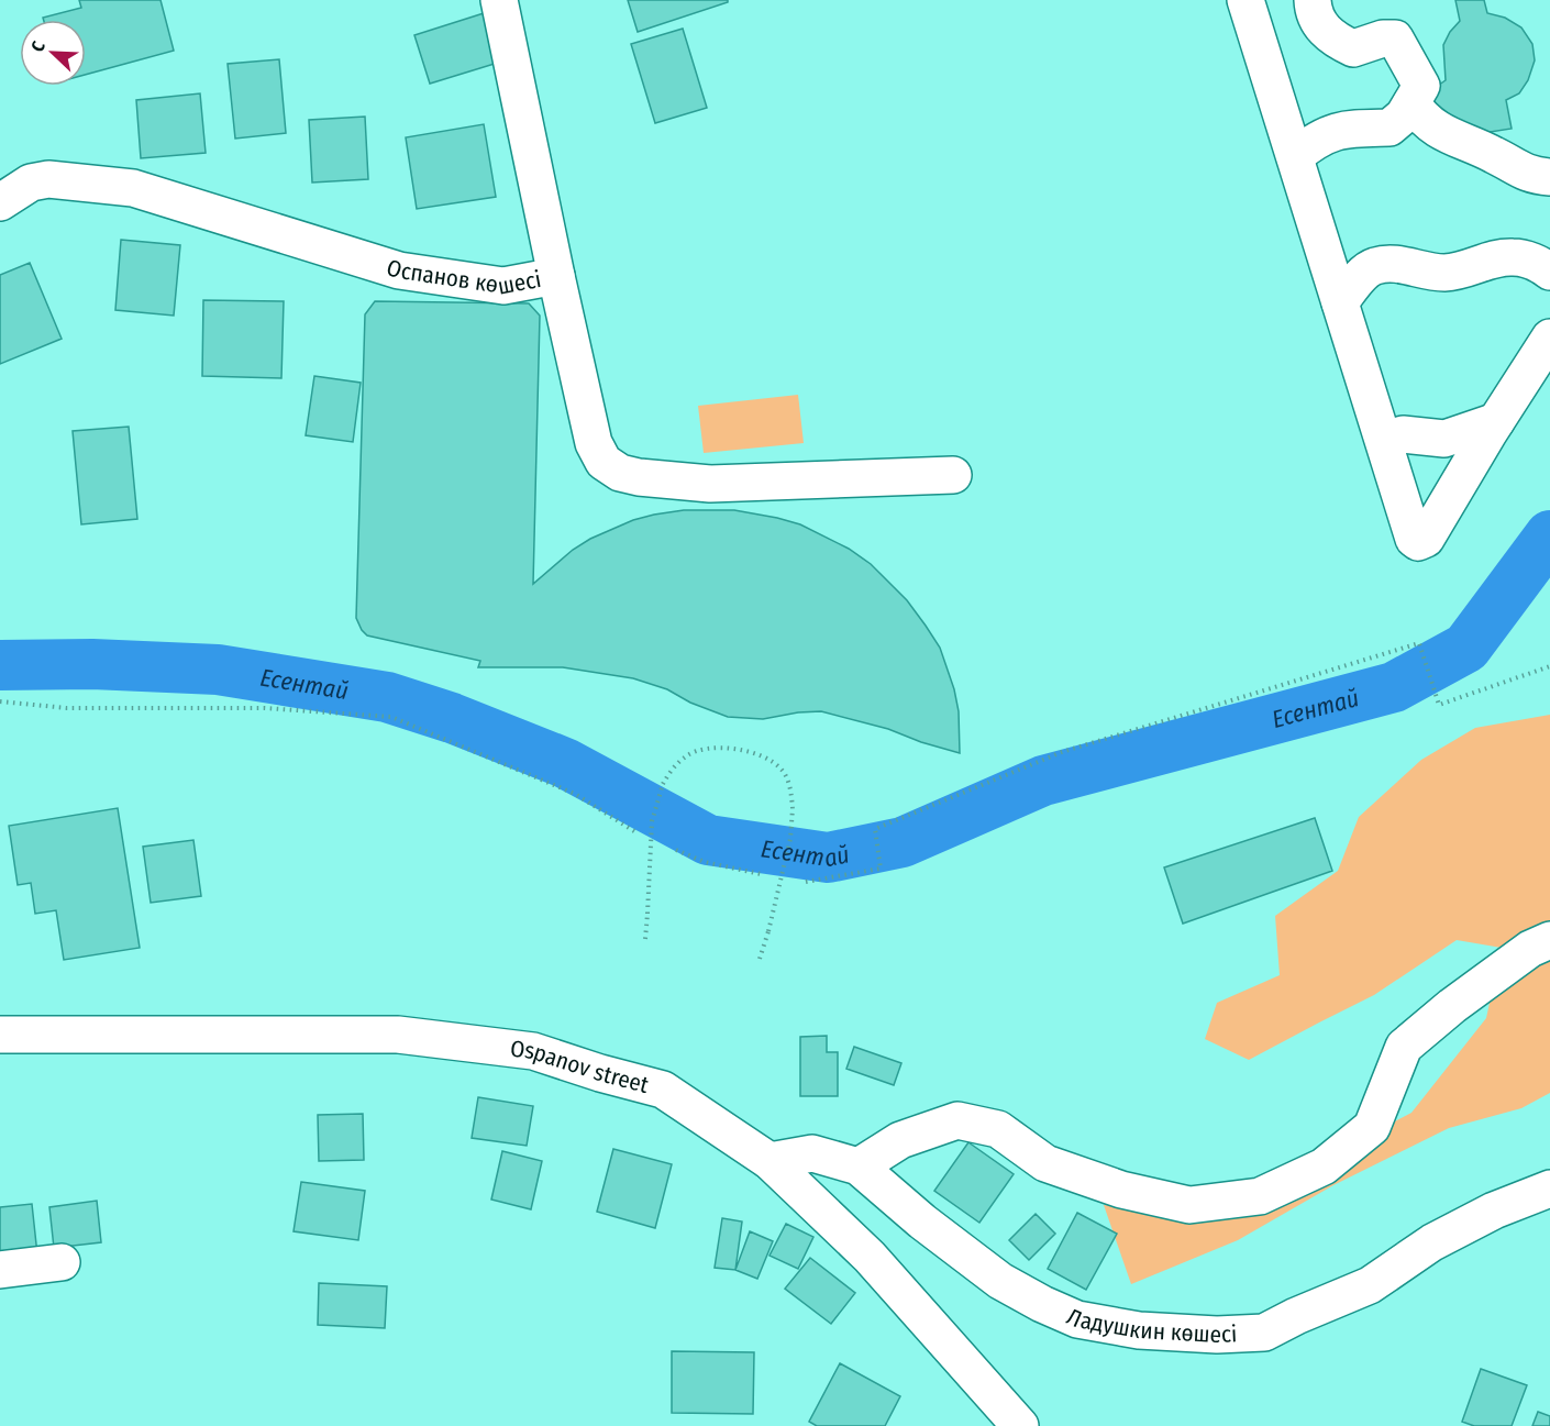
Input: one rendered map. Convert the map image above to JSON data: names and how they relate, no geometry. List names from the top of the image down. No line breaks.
{"streets":{"street":["Оспанов көшесі","Ospanov street","Ладушкин көшесі"]},"crossings":[["Ospanov street","Ладушкин көшесі"]],"water":["Есентай"],"north":"top left"}
